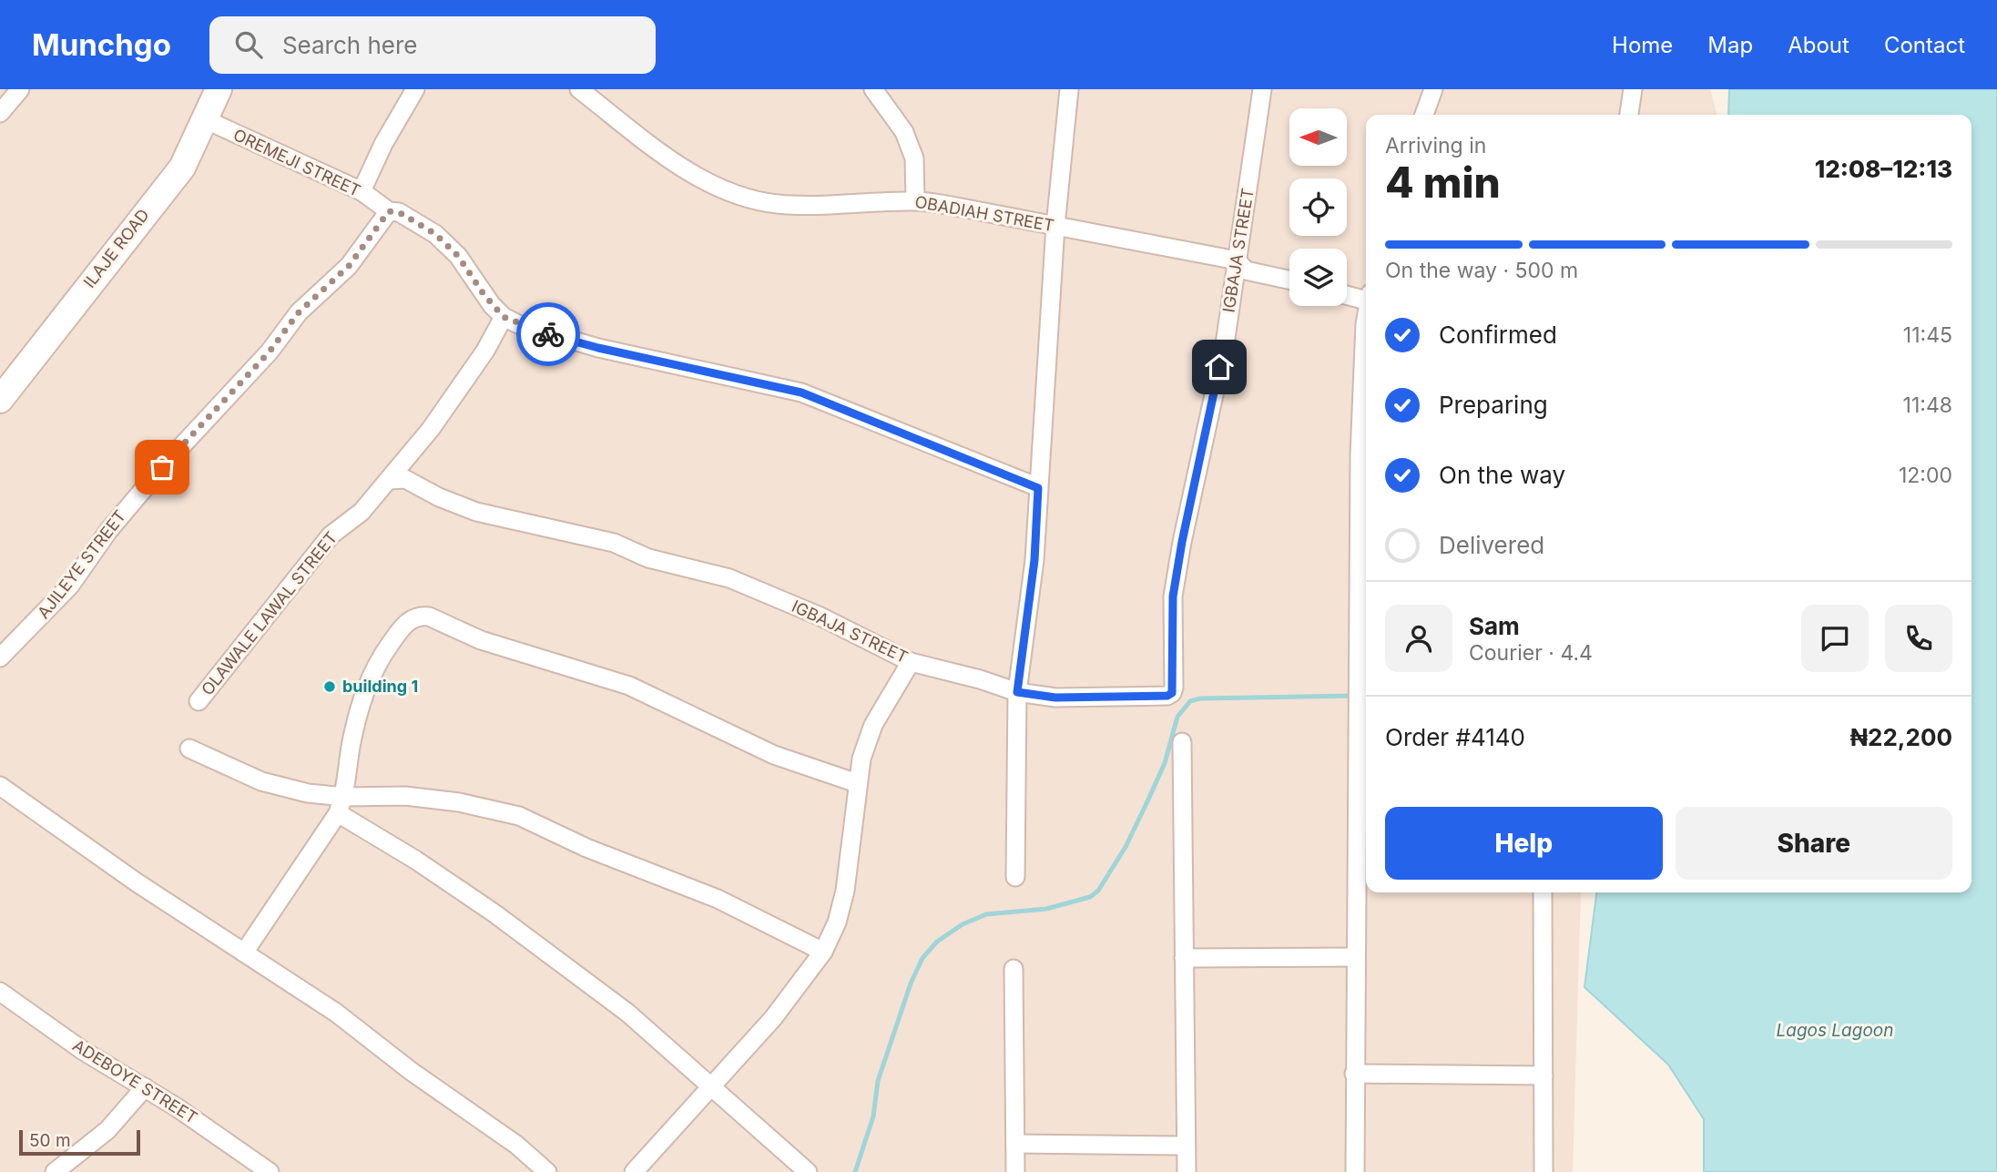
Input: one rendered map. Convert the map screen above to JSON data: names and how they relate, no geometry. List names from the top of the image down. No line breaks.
{"streets":{"street":["OREMEJI STREET","OBADIAH STREET","ILAJE ROAD","IGBAJA STREET","AJILEYE STREET","OLAWALE LAWAL STREET","ADEBOYE STREET"]},"crossings":[["OREMEJI STREET","ILAJE ROAD"],["OREMEJI STREET","AJILEYE STREET"],["OREMEJI STREET","OLAWALE LAWAL STREET"],["OBADIAH STREET","IGBAJA STREET"],["IGBAJA STREET","OLAWALE LAWAL STREET"]],"water":["Lagos Lagoon"],"places":["building 1"],"scale_bar":"50 m","north":"left","page":{"header":"Munchgo","search":"Search here","nav":["Home","Map","About","Contact"],"heading":["4 min","Arriving in","12:08–12:13"],"panel":["Sam","Courier · 4.4","Order #4140","₦22,200"],"bar":"On the way · 500 m","list":[["Confirmed","11:45"],["Preparing","11:48"],["On the way","12:00"],"Delivered"],"buttons":["Help","Share"],"scale":"50 m"}}
